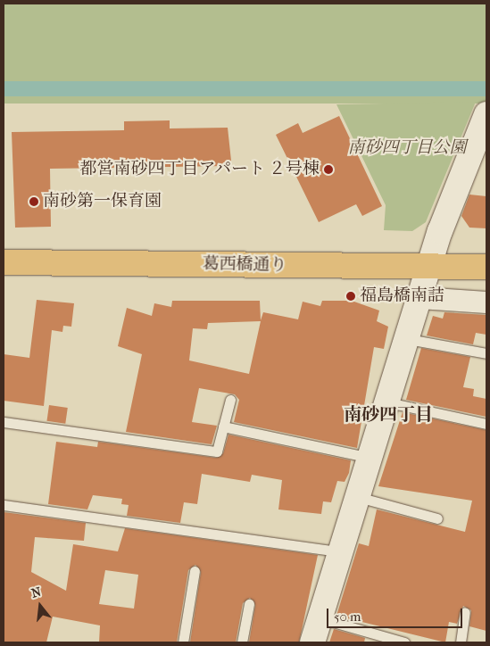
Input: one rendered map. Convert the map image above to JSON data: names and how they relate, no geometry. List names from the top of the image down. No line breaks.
{"streets":{"main road":["葛西橋通り"]},"districts":["南砂四丁目"],"parks":["南砂四丁目公園"],"places":["都営南砂四丁目アパート ２号棟","南砂第一保育園","福島橋南詰"],"scale_bar":"50 m","north":"top"}
